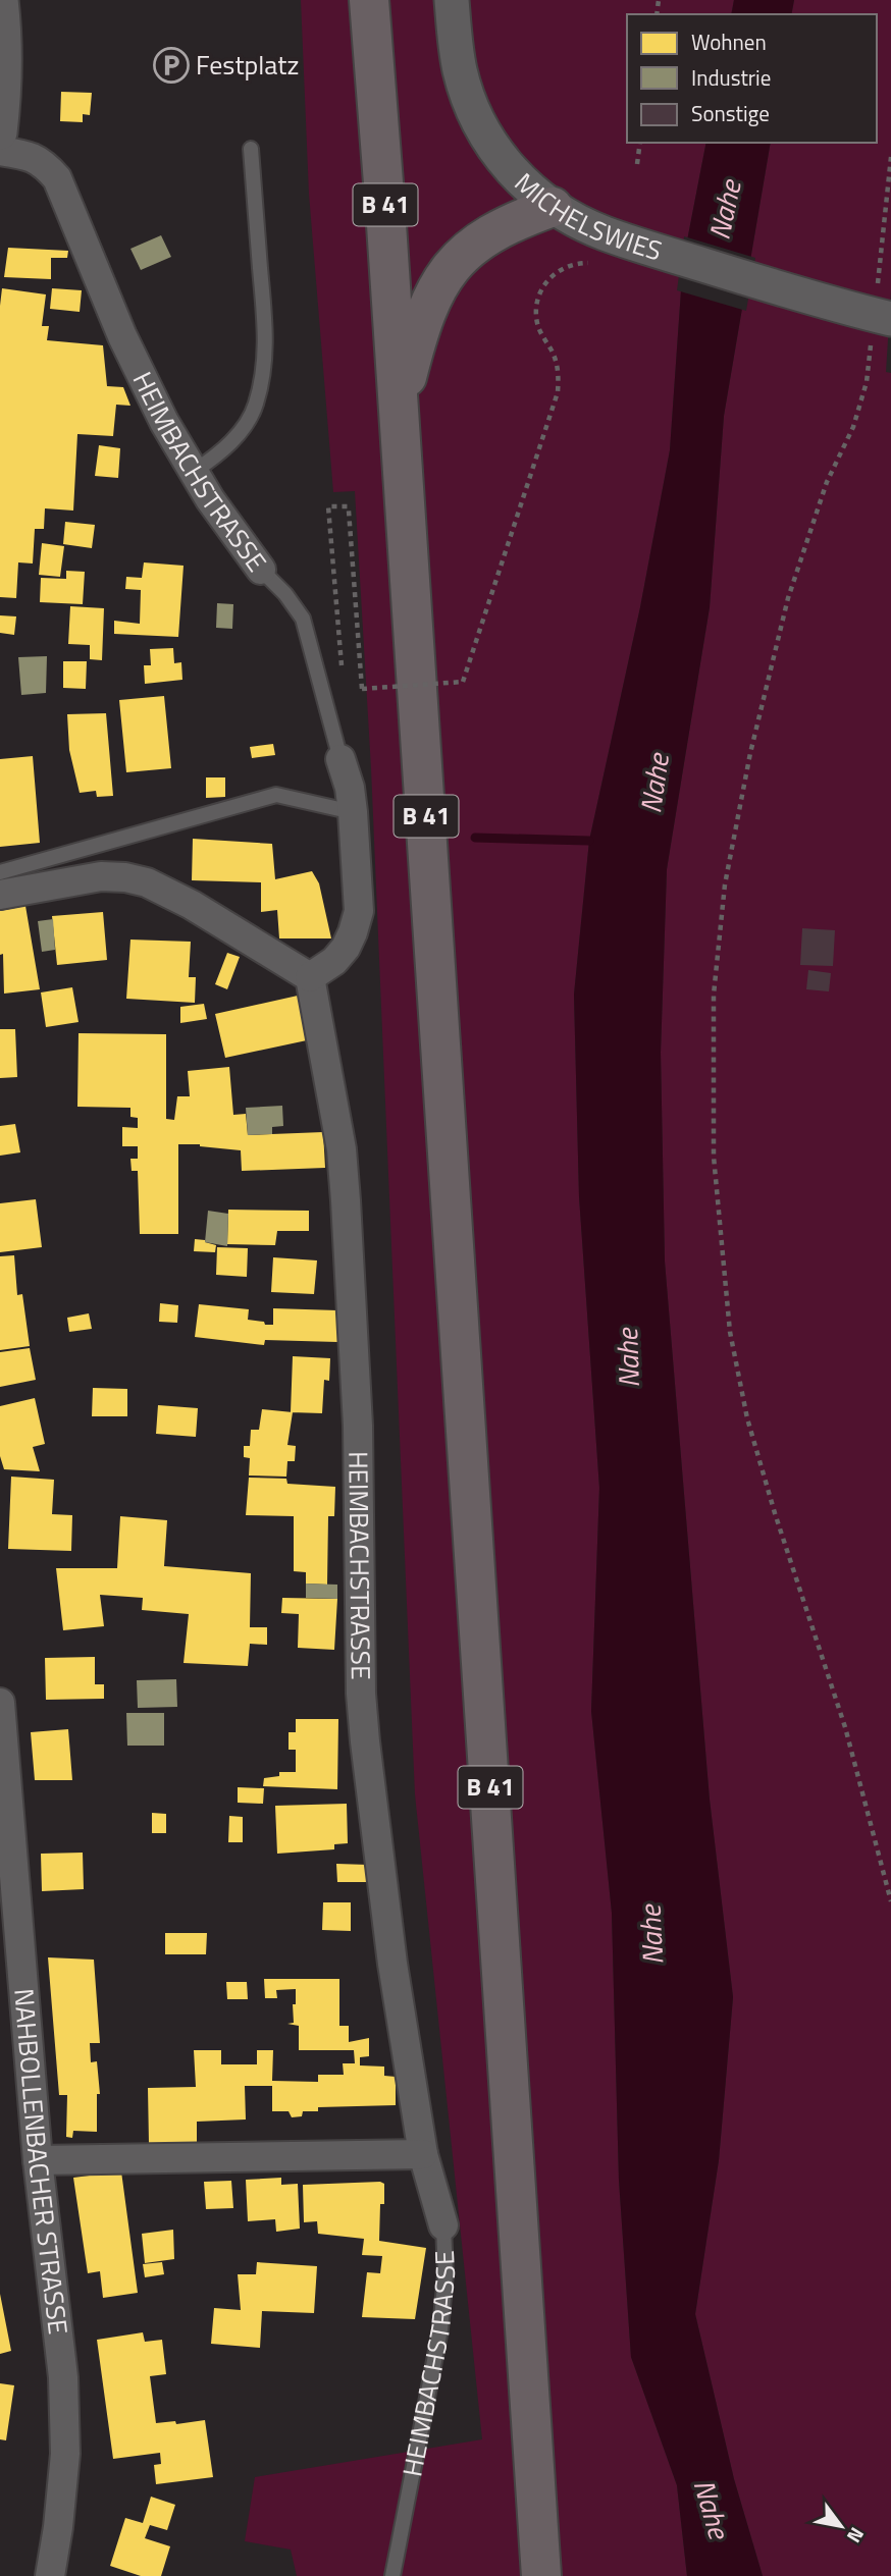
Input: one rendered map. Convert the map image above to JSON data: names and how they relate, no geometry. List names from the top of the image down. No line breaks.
{"streets":{"main road":["B 41"],"street":["MICHELSWIES","HEIMBACHSTRASSE","NAHBOLLENBACHER STRASSE"]},"water":["Nahe"],"places":{"parking":["Festplatz"]},"legend":["Wohnen","Industrie","Sonstige"],"north":"bottom right"}
